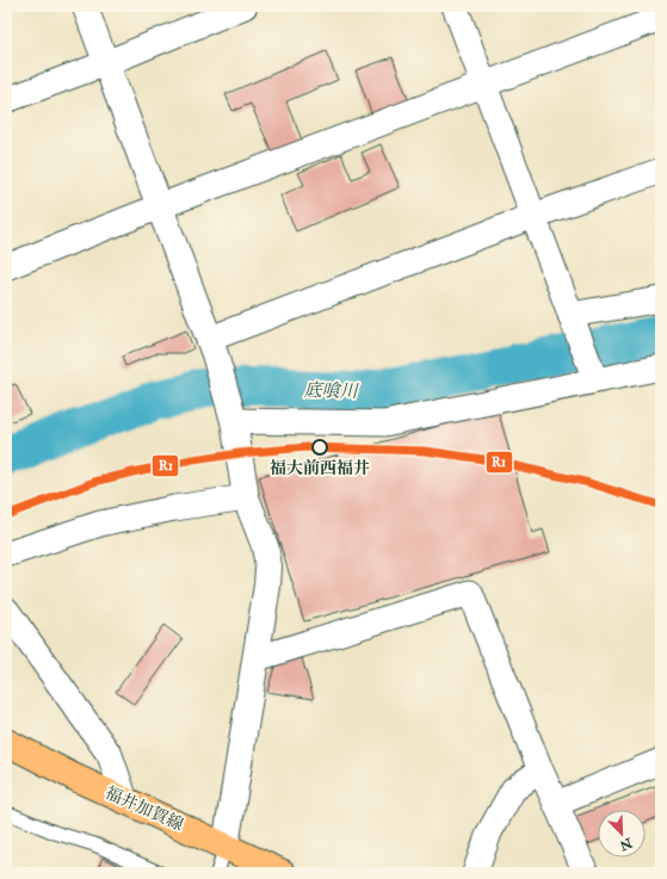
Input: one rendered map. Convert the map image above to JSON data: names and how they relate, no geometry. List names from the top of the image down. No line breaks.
{"streets":{"main road":["福井加賀線"]},"water":["底喰川"],"places":["福大前西福井"],"lines":["transit line R1"],"north":"bottom right"}
